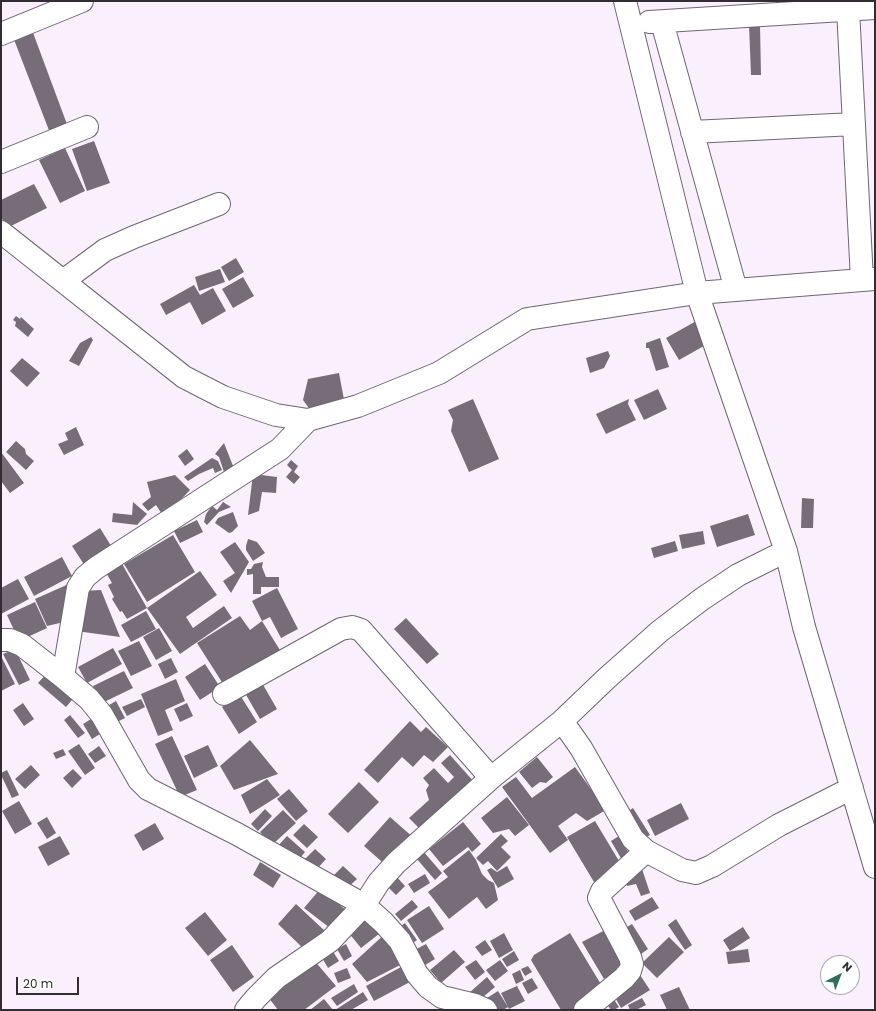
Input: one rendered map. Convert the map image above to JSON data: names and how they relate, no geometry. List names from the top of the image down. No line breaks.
{"scale_bar":"20 m","north":"top right"}
